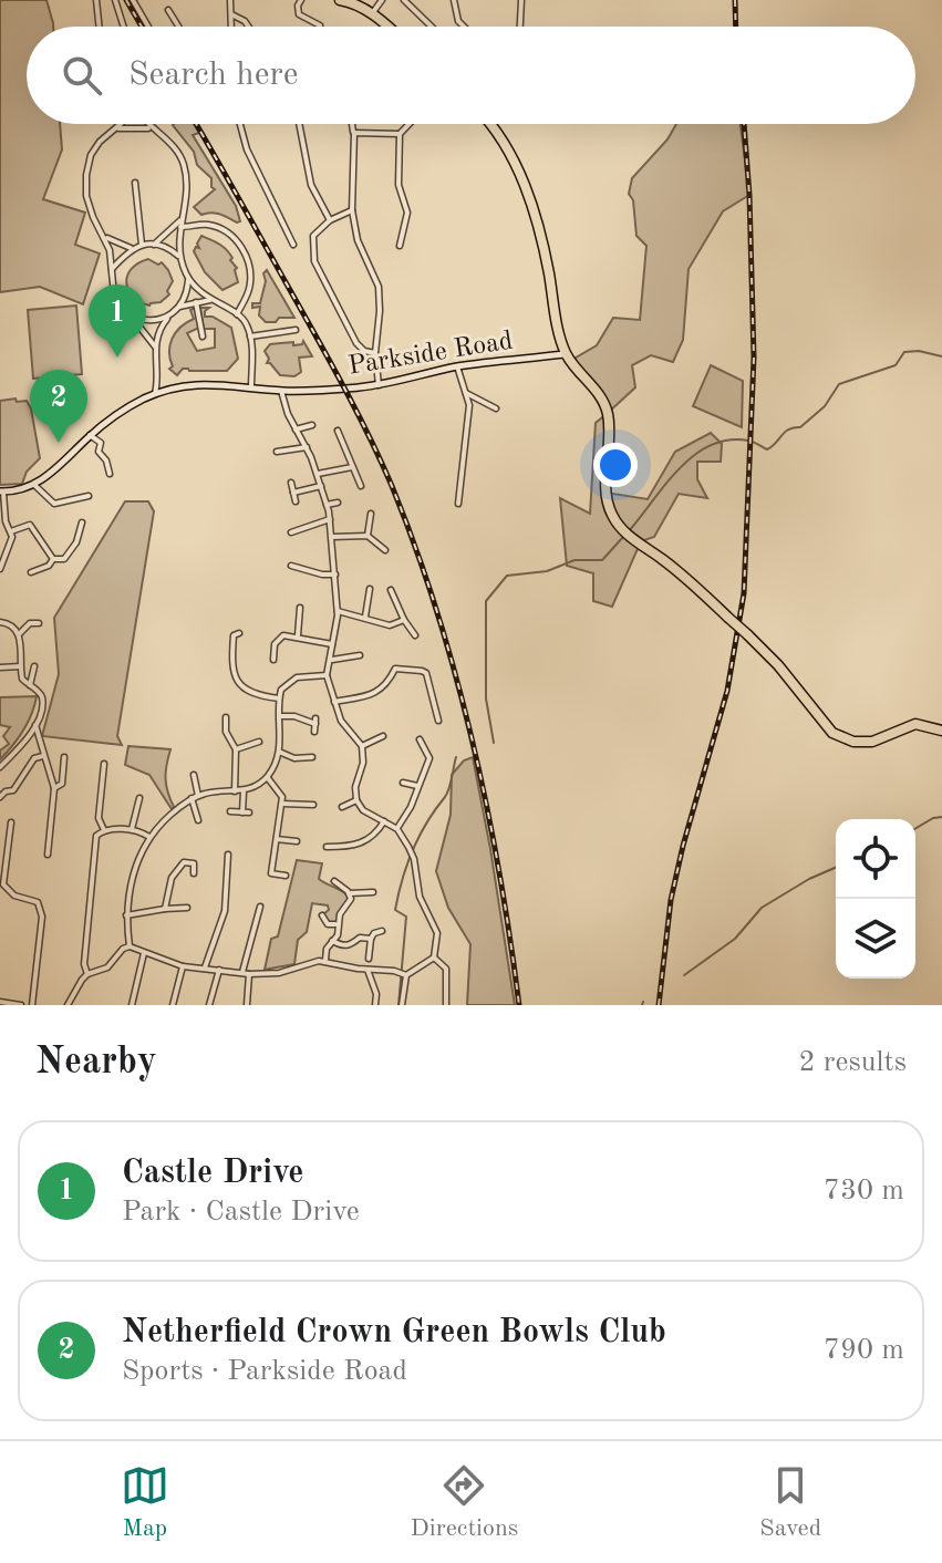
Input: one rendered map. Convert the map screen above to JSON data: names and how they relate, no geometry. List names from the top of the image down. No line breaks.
{"streets":{"street":["Parkside Road"]},"page":{"search":"Search here","pins":["1","2"],"heading":["Nearby","2 results"],"list":[{"mark":"1","name":"Castle Drive","note":"Park · Castle Drive","value":"730 m"},{"mark":"2","name":"Netherfield Crown Green Bowls Club","note":"Sports · Parkside Road","value":"790 m"}],"nav":["Map","Directions","Saved"]}}
